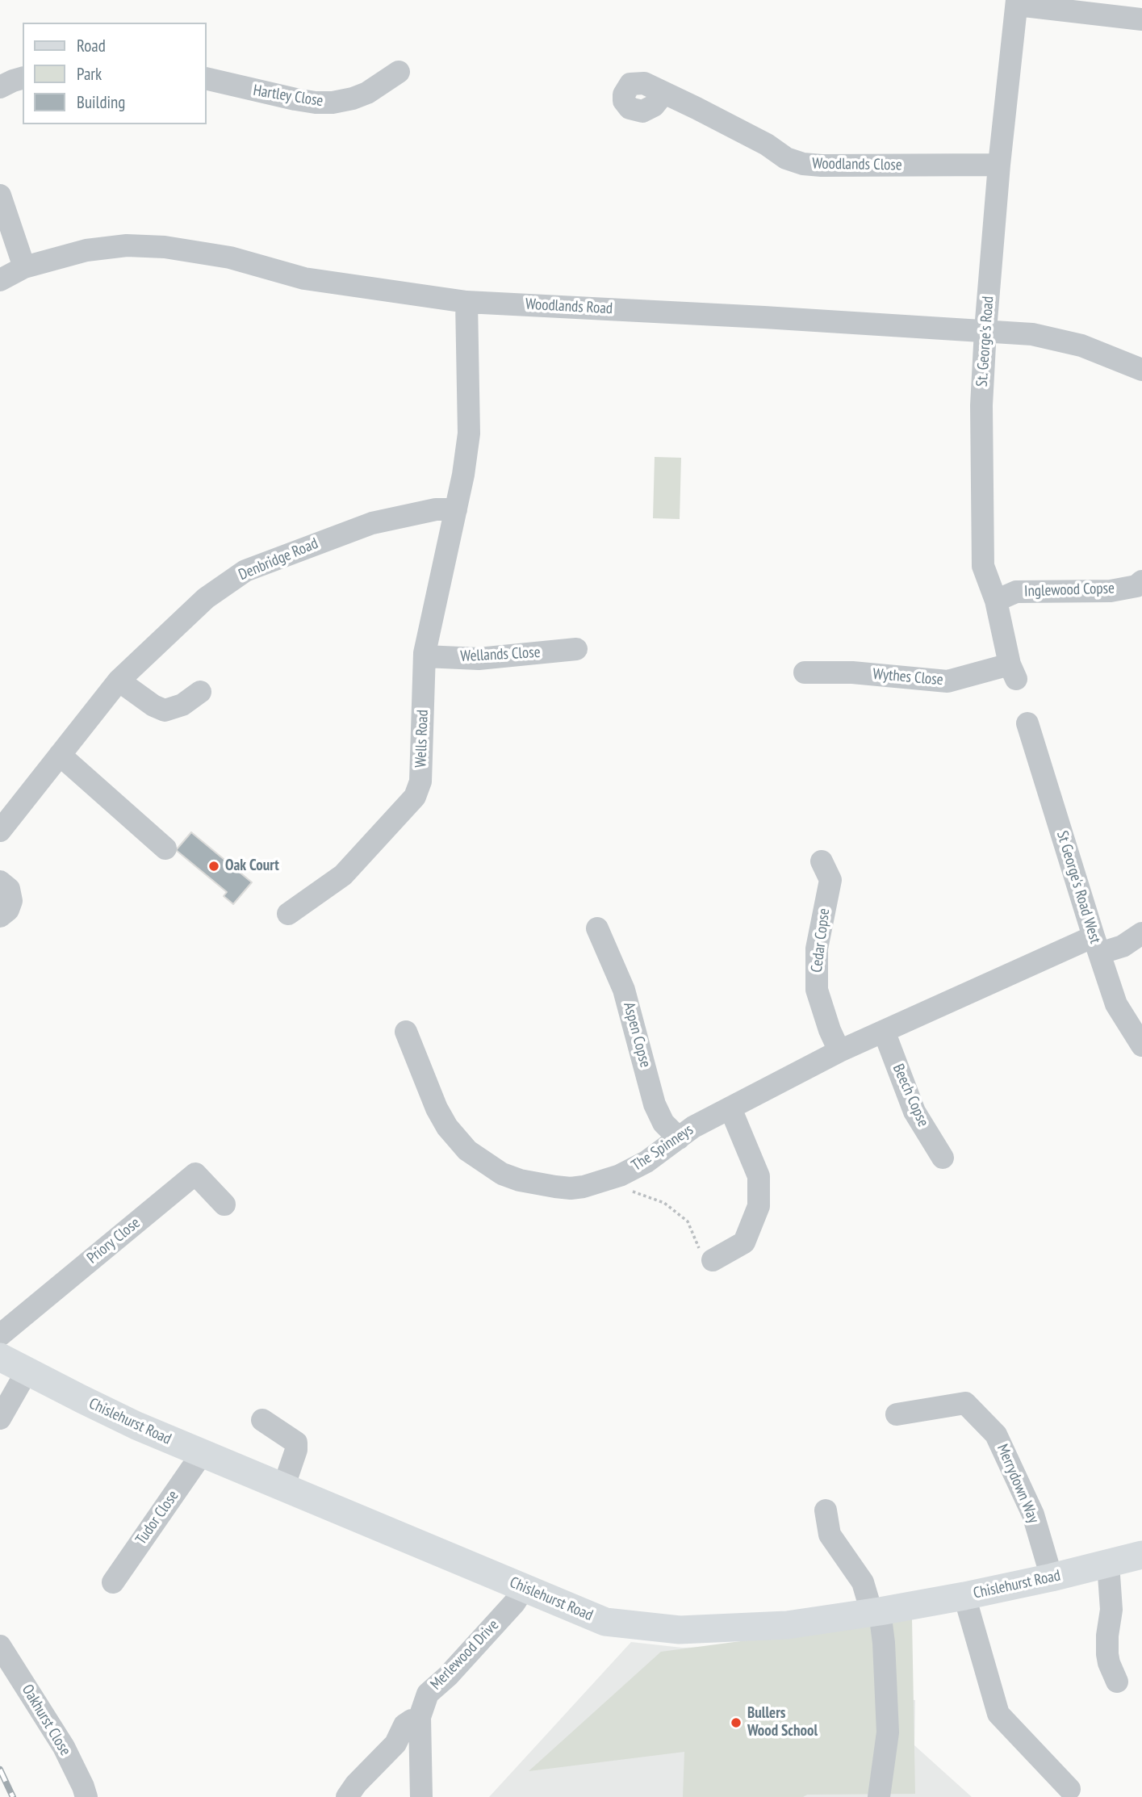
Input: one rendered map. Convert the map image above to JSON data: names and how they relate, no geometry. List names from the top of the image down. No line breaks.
{"streets":{"main road":["Chislehurst Road"],"street":["Hartley Close","Woodlands Close","Woodlands Road","St. George's Road","Denbridge Road","Inglewood Copse","Wellands Close","Wythes Close","Wells Road","St George's Road West","Cedar Copse","Aspen Copse","Beech Copse","The Spinneys","Priory Close","Merrydown Way","Tudor Close","Merlewood Drive","Oakhurst Close"]},"crossings":[["Woodlands Close","St. George's Road"],["Woodlands Road","St. George's Road"],["St. George's Road","Inglewood Copse"],["St. George's Road","Wythes Close"],["Denbridge Road","Wells Road"],["Wellands Close","Wells Road"],["St George's Road West","The Spinneys"],["Cedar Copse","The Spinneys"],["Aspen Copse","The Spinneys"],["Beech Copse","The Spinneys"],["Chislehurst Road","Merrydown Way"],["Chislehurst Road","Tudor Close"],["Chislehurst Road","Merlewood Drive"]],"places":["Oak Court","Bullers Wood School"],"legend":["Road","Park","Building"]}
